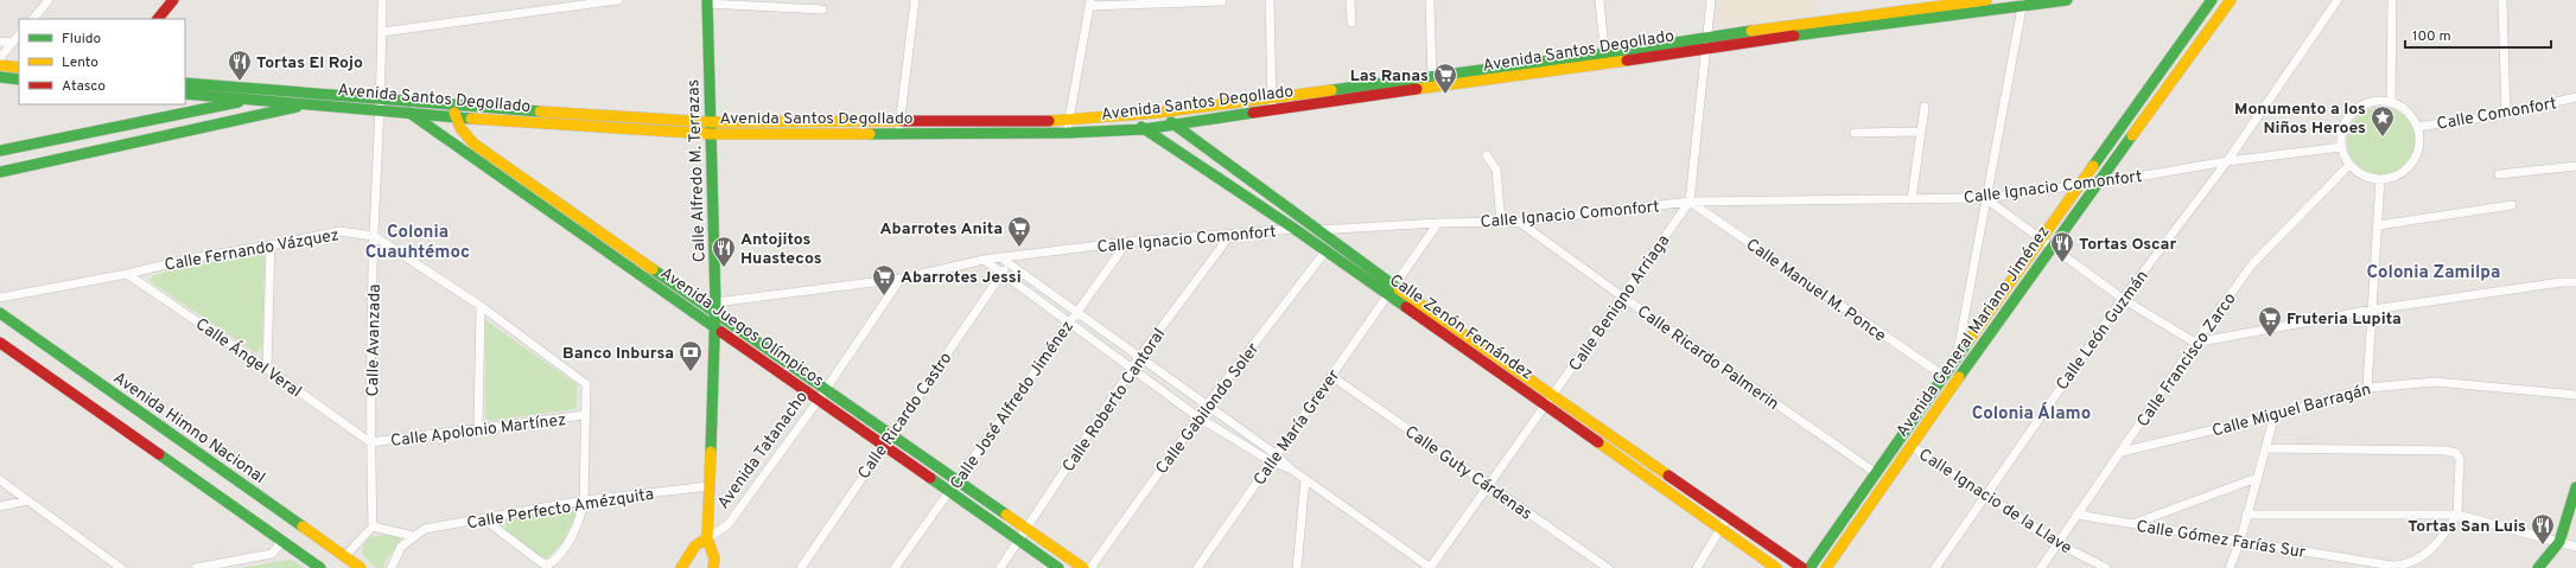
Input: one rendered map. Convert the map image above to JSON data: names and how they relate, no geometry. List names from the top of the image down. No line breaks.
{"streets":{"main road":["Avenida Santos Degollado","Calle Alfredo M. Terrazas","Avenida Juegos Olímpicos","Calle Zenón Fernández","Avenida General Mariano Jiménez","Avenida Himno Nacional","Avenida Tatanacho"],"street":["Calle Comonfort","Calle Ignacio Comonfort","Calle Fernando Vázquez","Calle Manuel M. Ponce","Calle Benigno Arriaga","Calle León Guzmán","Calle Avanzada","Calle Ángel Veral","Calle Ricardo Palmerin","Calle Francisco Zarco","Calle Roberto Cantoral","Calle José Alfredo Jiménez","Calle Gabilondo Soler","Calle Miguel Barragán","Calle Ricardo Castro","Calle María Grever","Calle Apolonio Martínez","Calle Guty Cárdenas","Calle Ignacio de la Llave","Calle Perfecto Amézquita","Calle Gómez Farías Sur"]},"crossings":[["Avenida Santos Degollado","Calle Alfredo M. Terrazas"],["Avenida Santos Degollado","Calle Benigno Arriaga"],["Avenida Santos Degollado","Avenida Juegos Olímpicos"],["Avenida Santos Degollado","Calle Zenón Fernández"],["Avenida Santos Degollado","Calle Avanzada"],["Calle Comonfort","Calle Ignacio Comonfort"],["Calle Comonfort","Calle Francisco Zarco"],["Calle Alfredo M. Terrazas","Calle Ignacio Comonfort"],["Calle Alfredo M. Terrazas","Avenida Juegos Olímpicos"],["Calle Alfredo M. Terrazas","Avenida Tatanacho"],["Calle Alfredo M. Terrazas","Calle Perfecto Amézquita"],["Calle Ignacio Comonfort","Calle Manuel M. Ponce"],["Calle Ignacio Comonfort","Calle Benigno Arriaga"],["Calle Ignacio Comonfort","Calle Zenón Fernández"],["Calle Ignacio Comonfort","Calle León Guzmán"],["Calle Ignacio Comonfort","Avenida General Mariano Jiménez"],["Calle Ignacio Comonfort","Calle Ricardo Palmerin"],["Calle Ignacio Comonfort","Calle Francisco Zarco"],["Calle Ignacio Comonfort","Calle Roberto Cantoral"],["Calle Ignacio Comonfort","Calle José Alfredo Jiménez"],["Calle Ignacio Comonfort","Calle María Grever"],["Calle Ignacio Comonfort","Avenida Tatanacho"],["Calle Fernando Vázquez","Calle Avanzada"],["Calle Fernando Vázquez","Calle Ángel Veral"],["Calle Fernando Vázquez","Calle Apolonio Martínez"],["Calle Fernando Vázquez","Calle Perfecto Amézquita"],["Calle Manuel M. Ponce","Calle Benigno Arriaga"],["Calle Manuel M. Ponce","Avenida General Mariano Jiménez"],["Calle Benigno Arriaga","Calle Zenón Fernández"],["Calle Benigno Arriaga","Calle Ricardo Palmerin"],["Calle Benigno Arriaga","Calle Guty Cárdenas"],["Avenida Juegos Olímpicos","Calle Roberto Cantoral"],["Avenida Juegos Olímpicos","Calle José Alfredo Jiménez"],["Avenida Juegos Olímpicos","Calle Ricardo Castro"],["Avenida Juegos Olímpicos","Avenida Tatanacho"],["Calle Zenón Fernández","Calle Gabilondo Soler"],["Calle Zenón Fernández","Calle María Grever"],["Calle León Guzmán","Calle Ignacio de la Llave"],["Avenida General Mariano Jiménez","Calle Ricardo Palmerin"],["Avenida General Mariano Jiménez","Calle Ignacio de la Llave"],["Calle Avanzada","Calle Ángel Veral"],["Calle Avanzada","Calle Apolonio Martínez"],["Calle Ángel Veral","Calle Apolonio Martínez"],["Calle Francisco Zarco","Calle Miguel Barragán"],["Calle Francisco Zarco","Calle Ignacio de la Llave"],["Calle Francisco Zarco","Calle Gómez Farías Sur"],["Calle María Grever","Calle Guty Cárdenas"]],"districts":["Colonia Cuauhtémoc","Colonia Zamilpa","Colonia Álamo"],"places":{"restaurant":["Tortas El Rojo","Tortas Oscar","Antojitos Huastecos","Tortas San Luis"],"supermarket":["Las Ranas","Abarrotes Anita","Abarrotes Jessi","Fruteria Lupita"],"place":["Monumento a los Niños Heroes"],"bank":["Banco Inbursa"]},"legend":["Fluido","Lento","Atasco"],"scale_bar":"100 m"}
